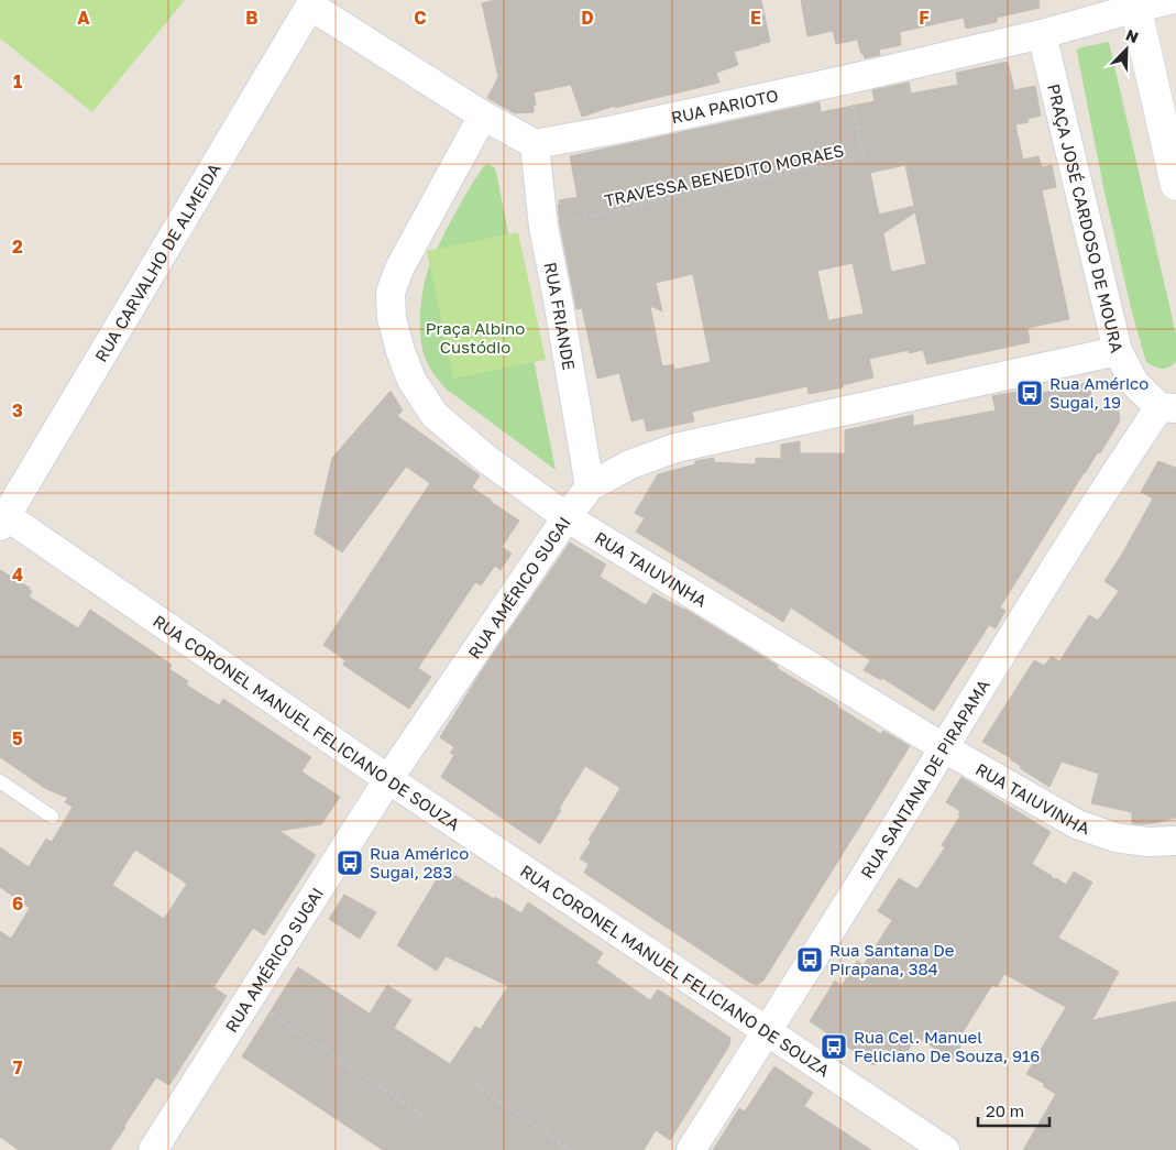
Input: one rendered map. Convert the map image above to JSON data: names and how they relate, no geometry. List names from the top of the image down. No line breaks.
{"streets":{"street":["RUA PARIOTO","PRAÇA JOSÉ CARDOSO DE MOURA","RUA CARVALHO DE ALMEIDA","RUA FRIANDE","RUA TAIUVINHA","RUA AMÉRICO SUGAI","RUA CORONEL MANUEL FELICIANO DE SOUZA","RUA SANTANA DE PIRAPAMA"],"path":["TRAVESSA BENEDITO MORAES"]},"crossings":[["RUA PARIOTO","TRAVESSA BENEDITO MORAES"],["RUA PARIOTO","PRAÇA JOSÉ CARDOSO DE MOURA"],["RUA PARIOTO","RUA FRIANDE"],["TRAVESSA BENEDITO MORAES","RUA FRIANDE"],["PRAÇA JOSÉ CARDOSO DE MOURA","RUA AMÉRICO SUGAI"],["PRAÇA JOSÉ CARDOSO DE MOURA","RUA SANTANA DE PIRAPAMA"],["RUA CARVALHO DE ALMEIDA","RUA CORONEL MANUEL FELICIANO DE SOUZA"],["RUA FRIANDE","RUA AMÉRICO SUGAI"],["RUA TAIUVINHA","RUA AMÉRICO SUGAI"],["RUA TAIUVINHA","RUA SANTANA DE PIRAPAMA"],["RUA AMÉRICO SUGAI","RUA CORONEL MANUEL FELICIANO DE SOUZA"],["RUA CORONEL MANUEL FELICIANO DE SOUZA","RUA SANTANA DE PIRAPAMA"]],"parks":["Praça Albino Custódio"],"places":{"bus stop":["Rua Américo Sugai, 19","Rua Américo Sugai, 283","Rua Santana De Pirapana, 384","Rua Cel. Manuel Feliciano De Souza, 916"]},"scale_bar":"20 m","north":"top right","grid":{"columns":["A","B","C","D","E","F"],"rows":["1","2","3","4","5","6","7"]}}
